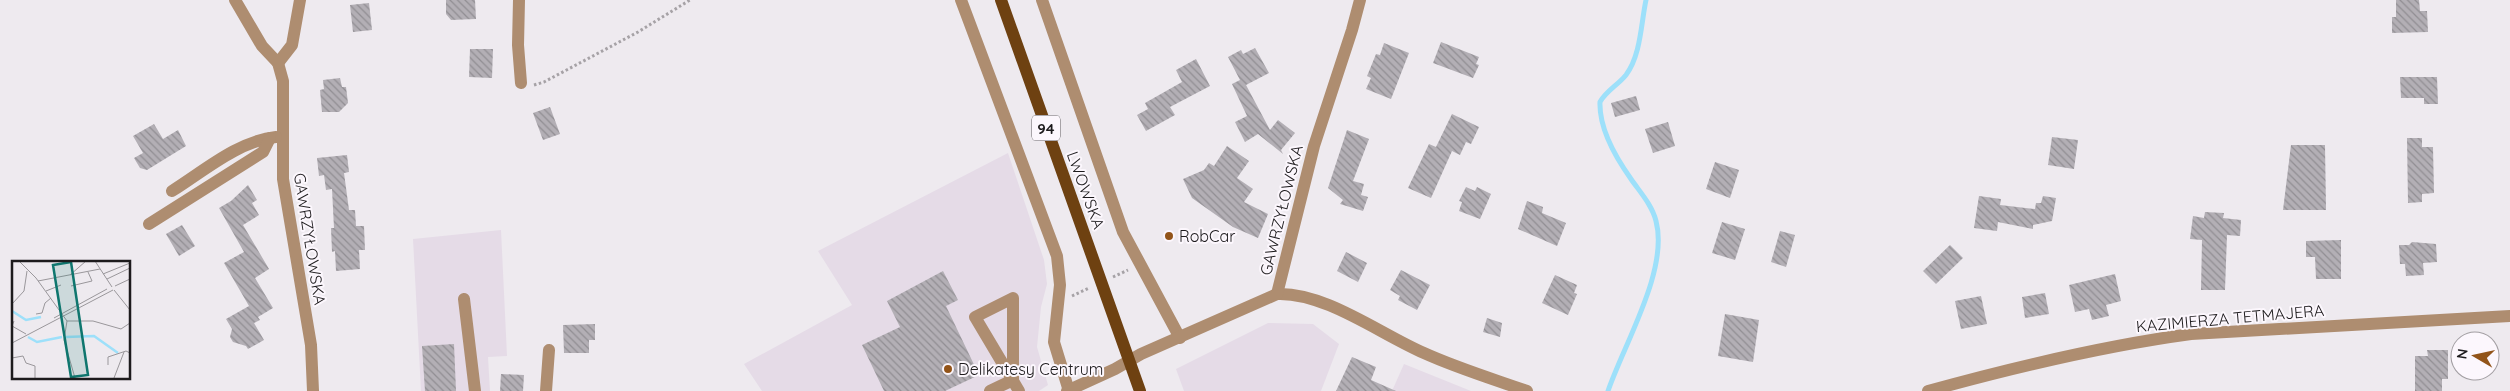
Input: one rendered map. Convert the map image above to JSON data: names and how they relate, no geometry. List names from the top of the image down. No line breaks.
{"streets":{"main road":["94","LWOWSKA"],"street":["GAWRZYŁOWSKA","KAZIMIERZA TETMAJERA"]},"crossings":[["LWOWSKA","GAWRZYŁOWSKA"]],"places":["RobCar","Delikatesy Centrum"],"north":"left"}
